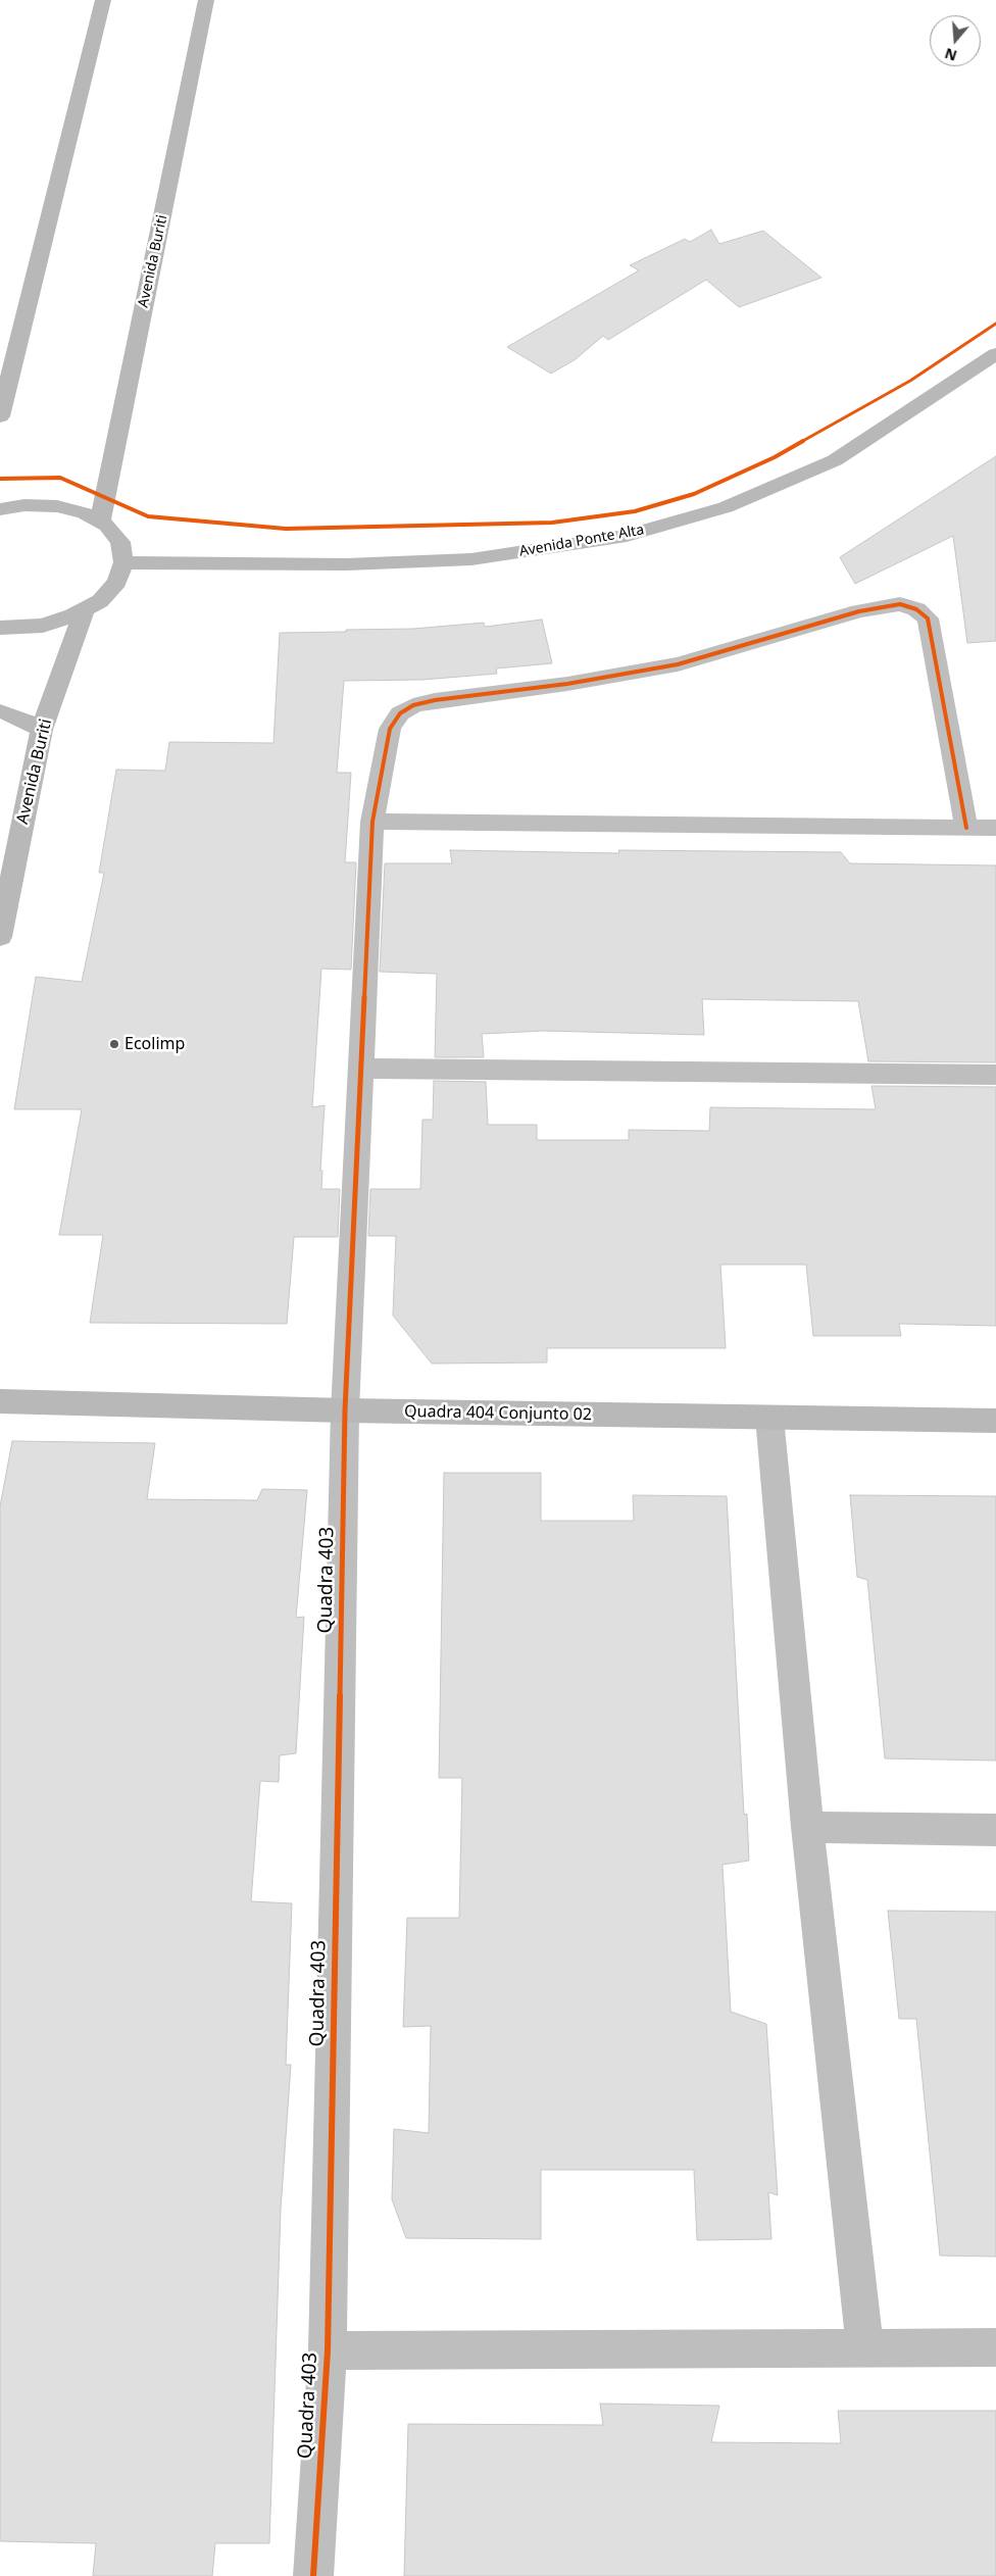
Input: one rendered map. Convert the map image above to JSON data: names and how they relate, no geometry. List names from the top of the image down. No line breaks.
{"streets":{"street":["Avenida Buriti","Avenida Ponte Alta","Quadra 404 Conjunto 02","Quadra 403"]},"crossings":[["Quadra 404 Conjunto 02","Quadra 403"]],"places":["Ecolimp"],"north":"bottom"}
